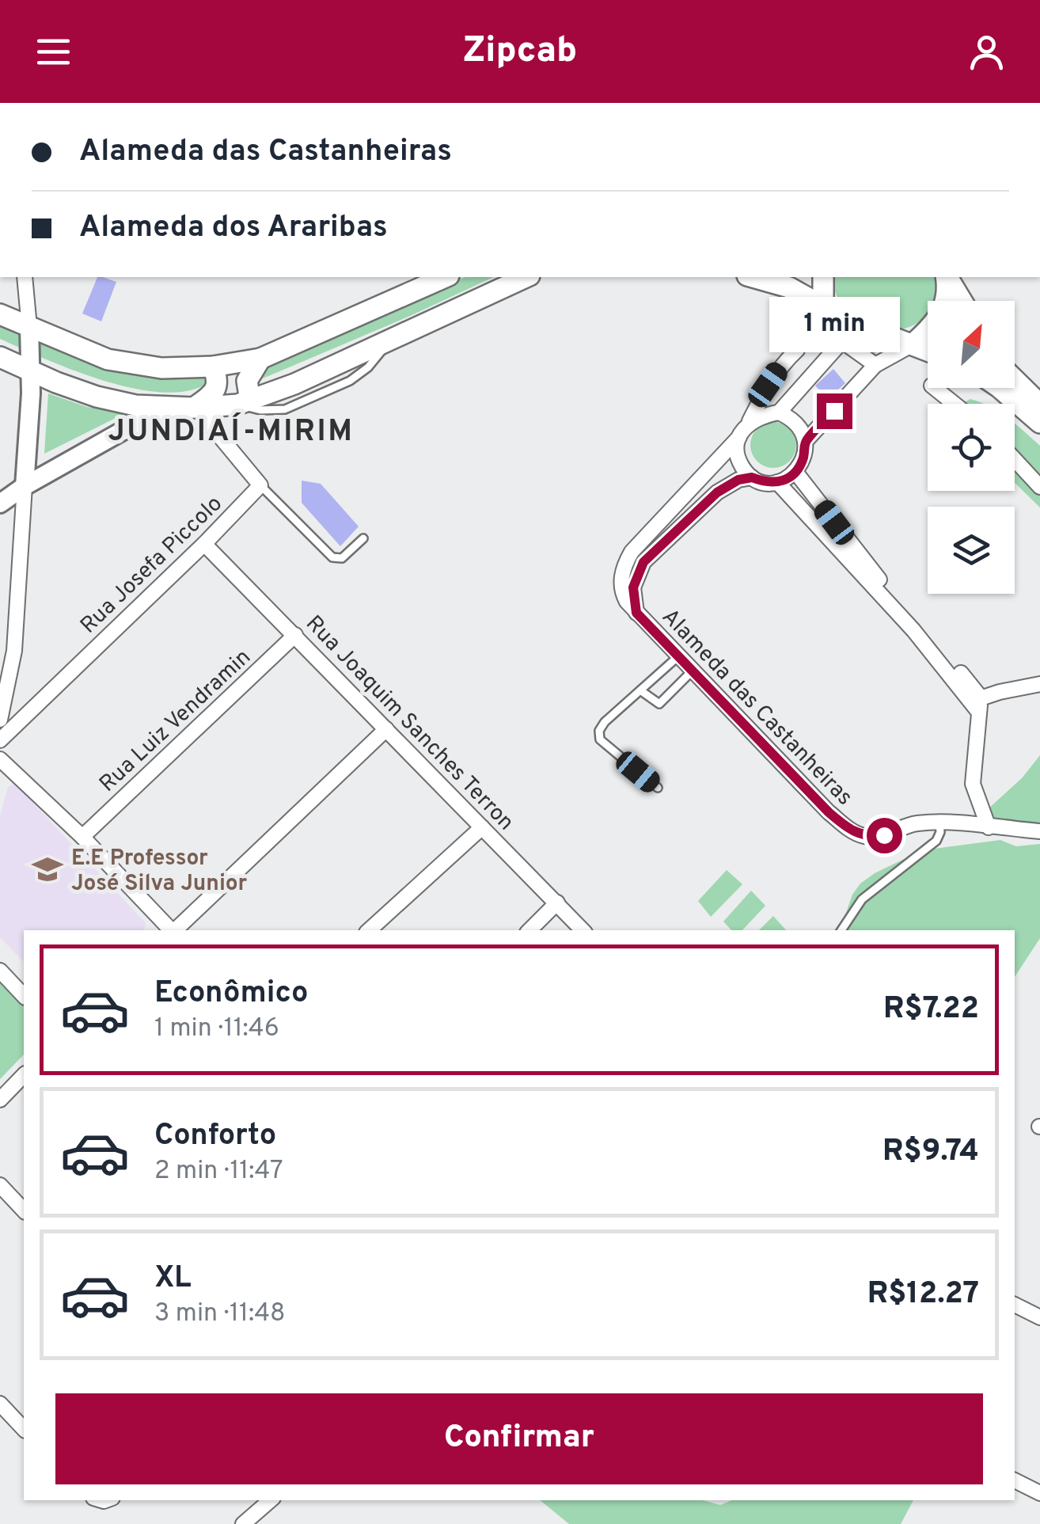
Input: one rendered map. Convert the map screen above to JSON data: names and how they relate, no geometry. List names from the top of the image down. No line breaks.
{"streets":{"street":["Rua Josefa Piccolo","Alameda das Castanheiras","Rua Luiz Vendramin","Rua Joaquim Sanches Terron"]},"crossings":[["Rua Josefa Piccolo","Rua Joaquim Sanches Terron"],["Rua Luiz Vendramin","Rua Joaquim Sanches Terron"]],"districts":["JUNDIAÍ-MIRIM"],"places":{"school or university":["E.E Professor José Silva Junior"]},"north":"top right","page":{"header":"Zipcab","banner":["Alameda das Castanheiras","Alameda dos Araribas"],"bubble":"1 min","list":[{"name":"Econômico","note":"1 min · 11:46","value":"R$7.22"},{"name":"Conforto","note":"2 min · 11:47","value":"R$9.74"},{"name":"XL","note":"3 min · 11:48","value":"R$12.27"}],"buttons":"Confirmar"}}
